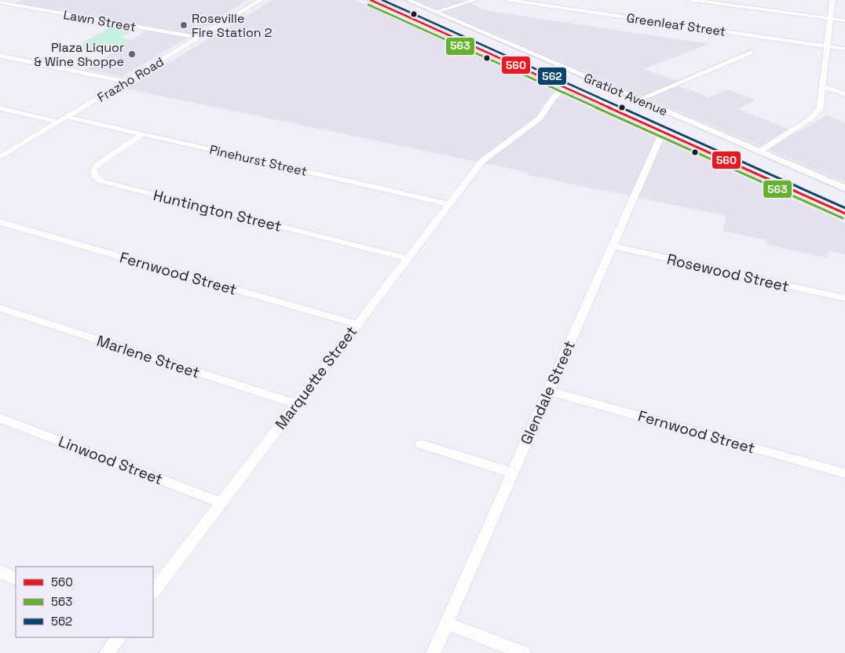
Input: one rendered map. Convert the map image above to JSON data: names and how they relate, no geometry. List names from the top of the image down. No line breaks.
{"streets":{"main road":["Gratiot Avenue"],"street":["Lawn Street","Greenleaf Street","Frazho Road","Pinehurst Street","Huntington Street","Rosewood Street","Fernwood Street","Marlene Street","Marquette Street","Glendale Street","Linwood Street"]},"crossings":[["Lawn Street","Frazho Road"],["Frazho Road","Pinehurst Street"],["Gratiot Avenue","Marquette Street"],["Gratiot Avenue","Glendale Street"],["Pinehurst Street","Huntington Street"],["Pinehurst Street","Marquette Street"],["Huntington Street","Marquette Street"],["Rosewood Street","Glendale Street"],["Fernwood Street","Marquette Street"],["Fernwood Street","Glendale Street"],["Marlene Street","Marquette Street"],["Marquette Street","Linwood Street"]],"places":["Roseville Fire Station 2","Plaza Liquor & Wine Shoppe"],"lines":["transit line 560","transit line 562","transit line 563"],"legend":["560","563","562"]}
